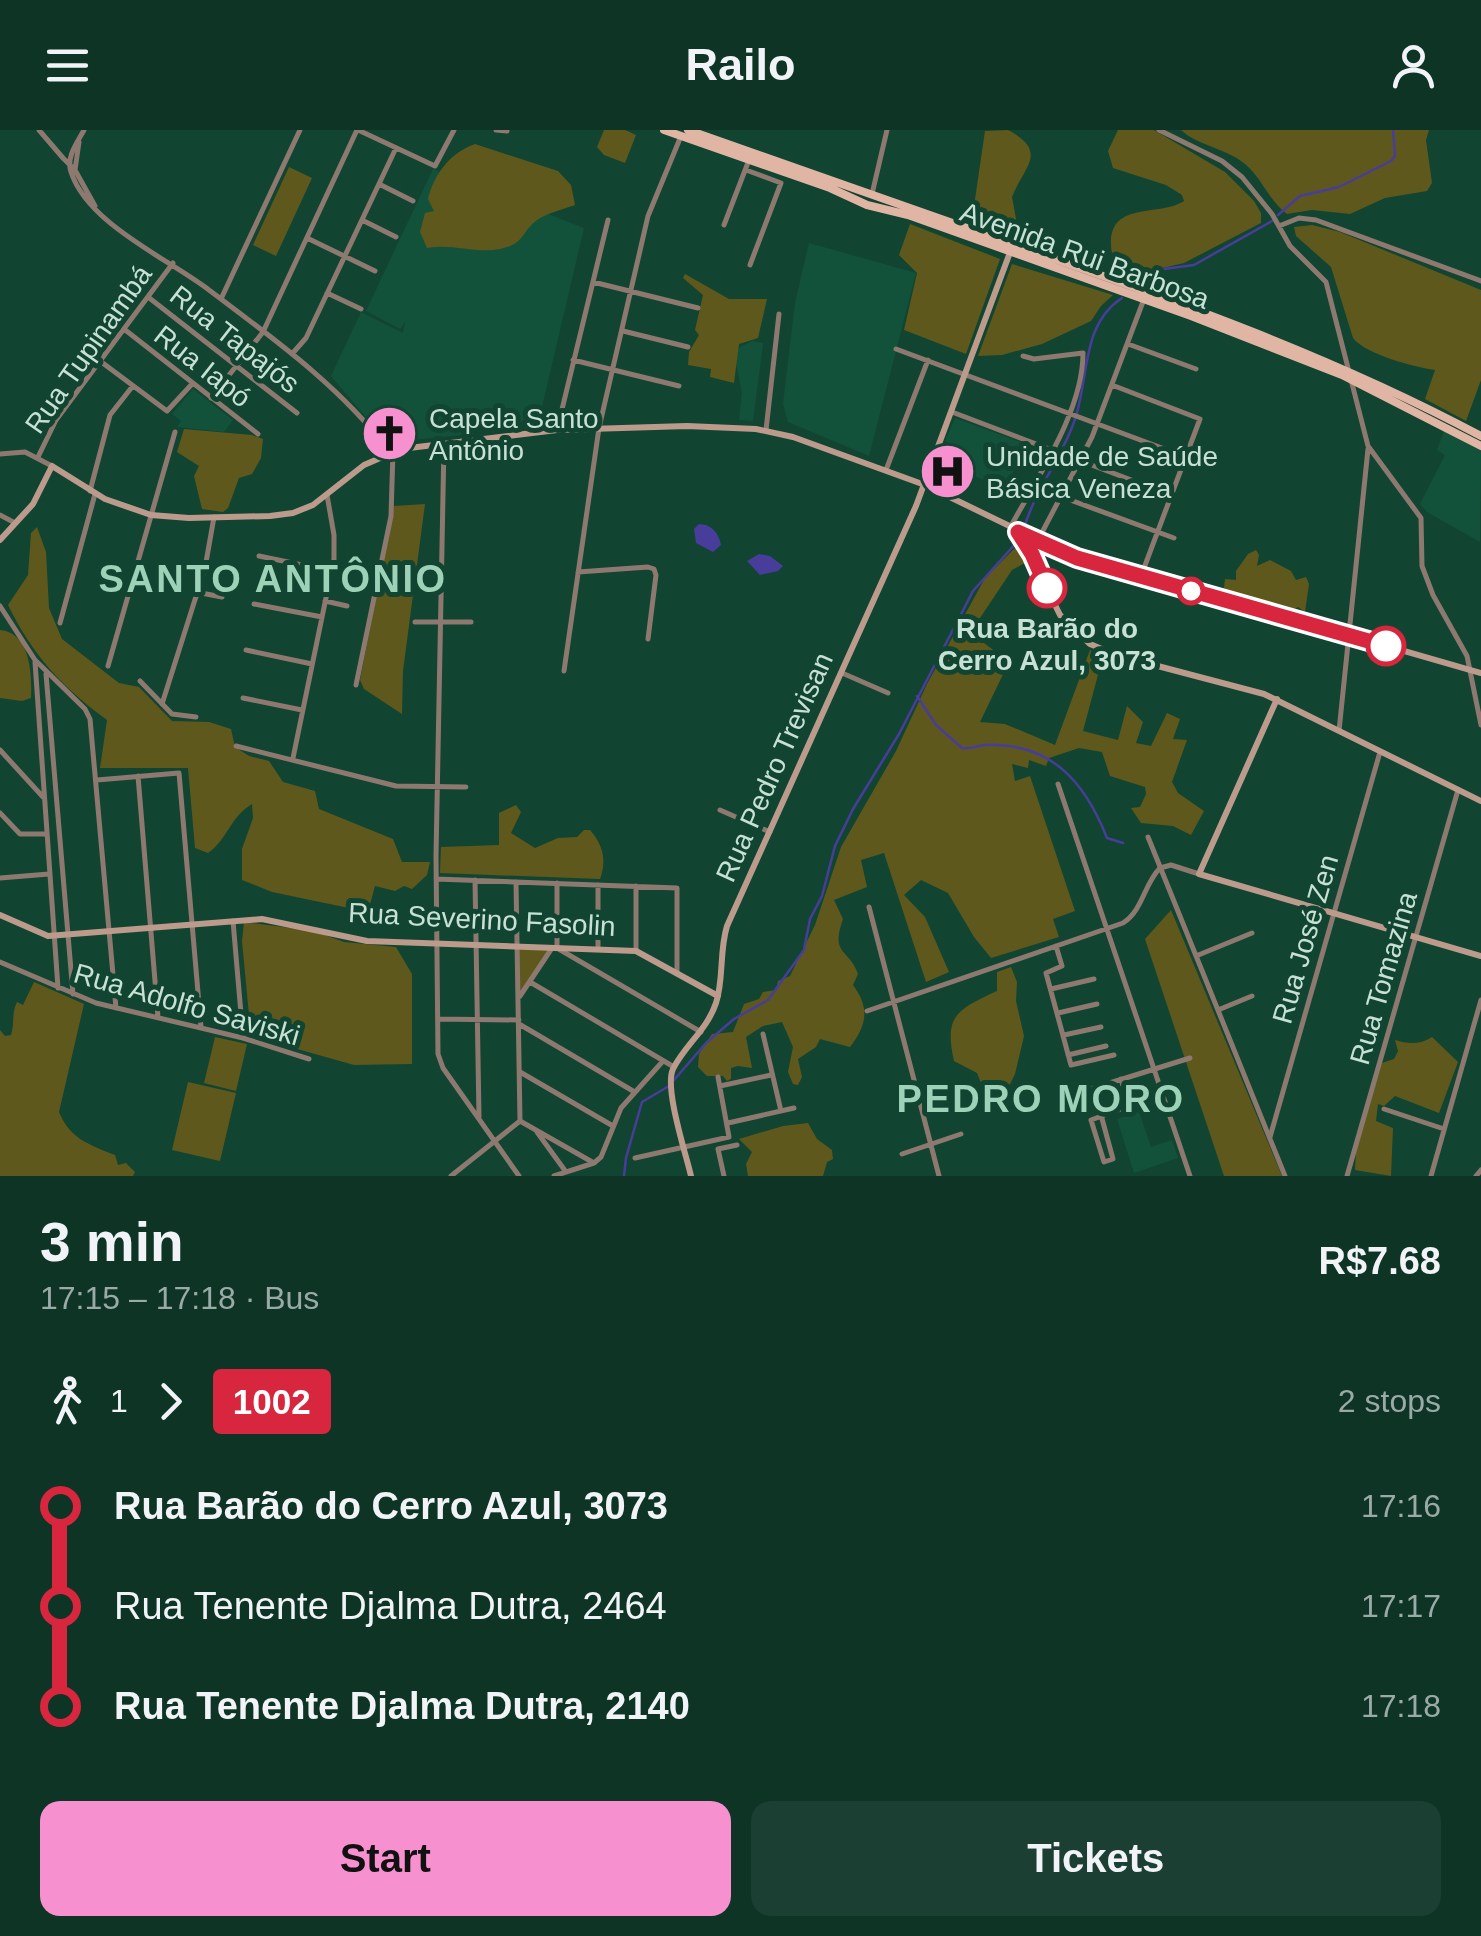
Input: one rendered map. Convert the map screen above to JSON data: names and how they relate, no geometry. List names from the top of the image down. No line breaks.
{"streets":{"main road":["Avenida Rui Barbosa"],"street":["Rua Tapajós","Rua Tupinambá","Rua Iapó","Rua Pedro Trevisan","Rua Severino Fasolin","Rua José Zen","Rua Tomazina","Rua Adolfo Saviski"]},"crossings":[["Avenida Rui Barbosa","Rua Pedro Trevisan"],["Rua Tapajós","Rua Tupinambá"],["Rua Tupinambá","Rua Iapó"],["Rua Pedro Trevisan","Rua Severino Fasolin"]],"districts":["SANTO ANTÔNIO","PEDRO MORO"],"places":{"church":["Capela Santo Antônio"],"hospital":["Unidade de Saúde Básica Veneza"],"other":["Rua Barão do Cerro Azul, 3073"]},"lines":["bus line 1002"],"page":{"header":"Railo","heading":["3 min","17:15 – 17:18 · Bus","R$7.68"],"legs":["1","1002","2 stops"],"list":[{"name":"Rua Barão do Cerro Azul, 3073","value":"17:16"},{"name":"Rua Tenente Djalma Dutra, 2464","value":"17:17"},{"name":"Rua Tenente Djalma Dutra, 2140","value":"17:18"}],"buttons":["Start","Tickets"]}}
